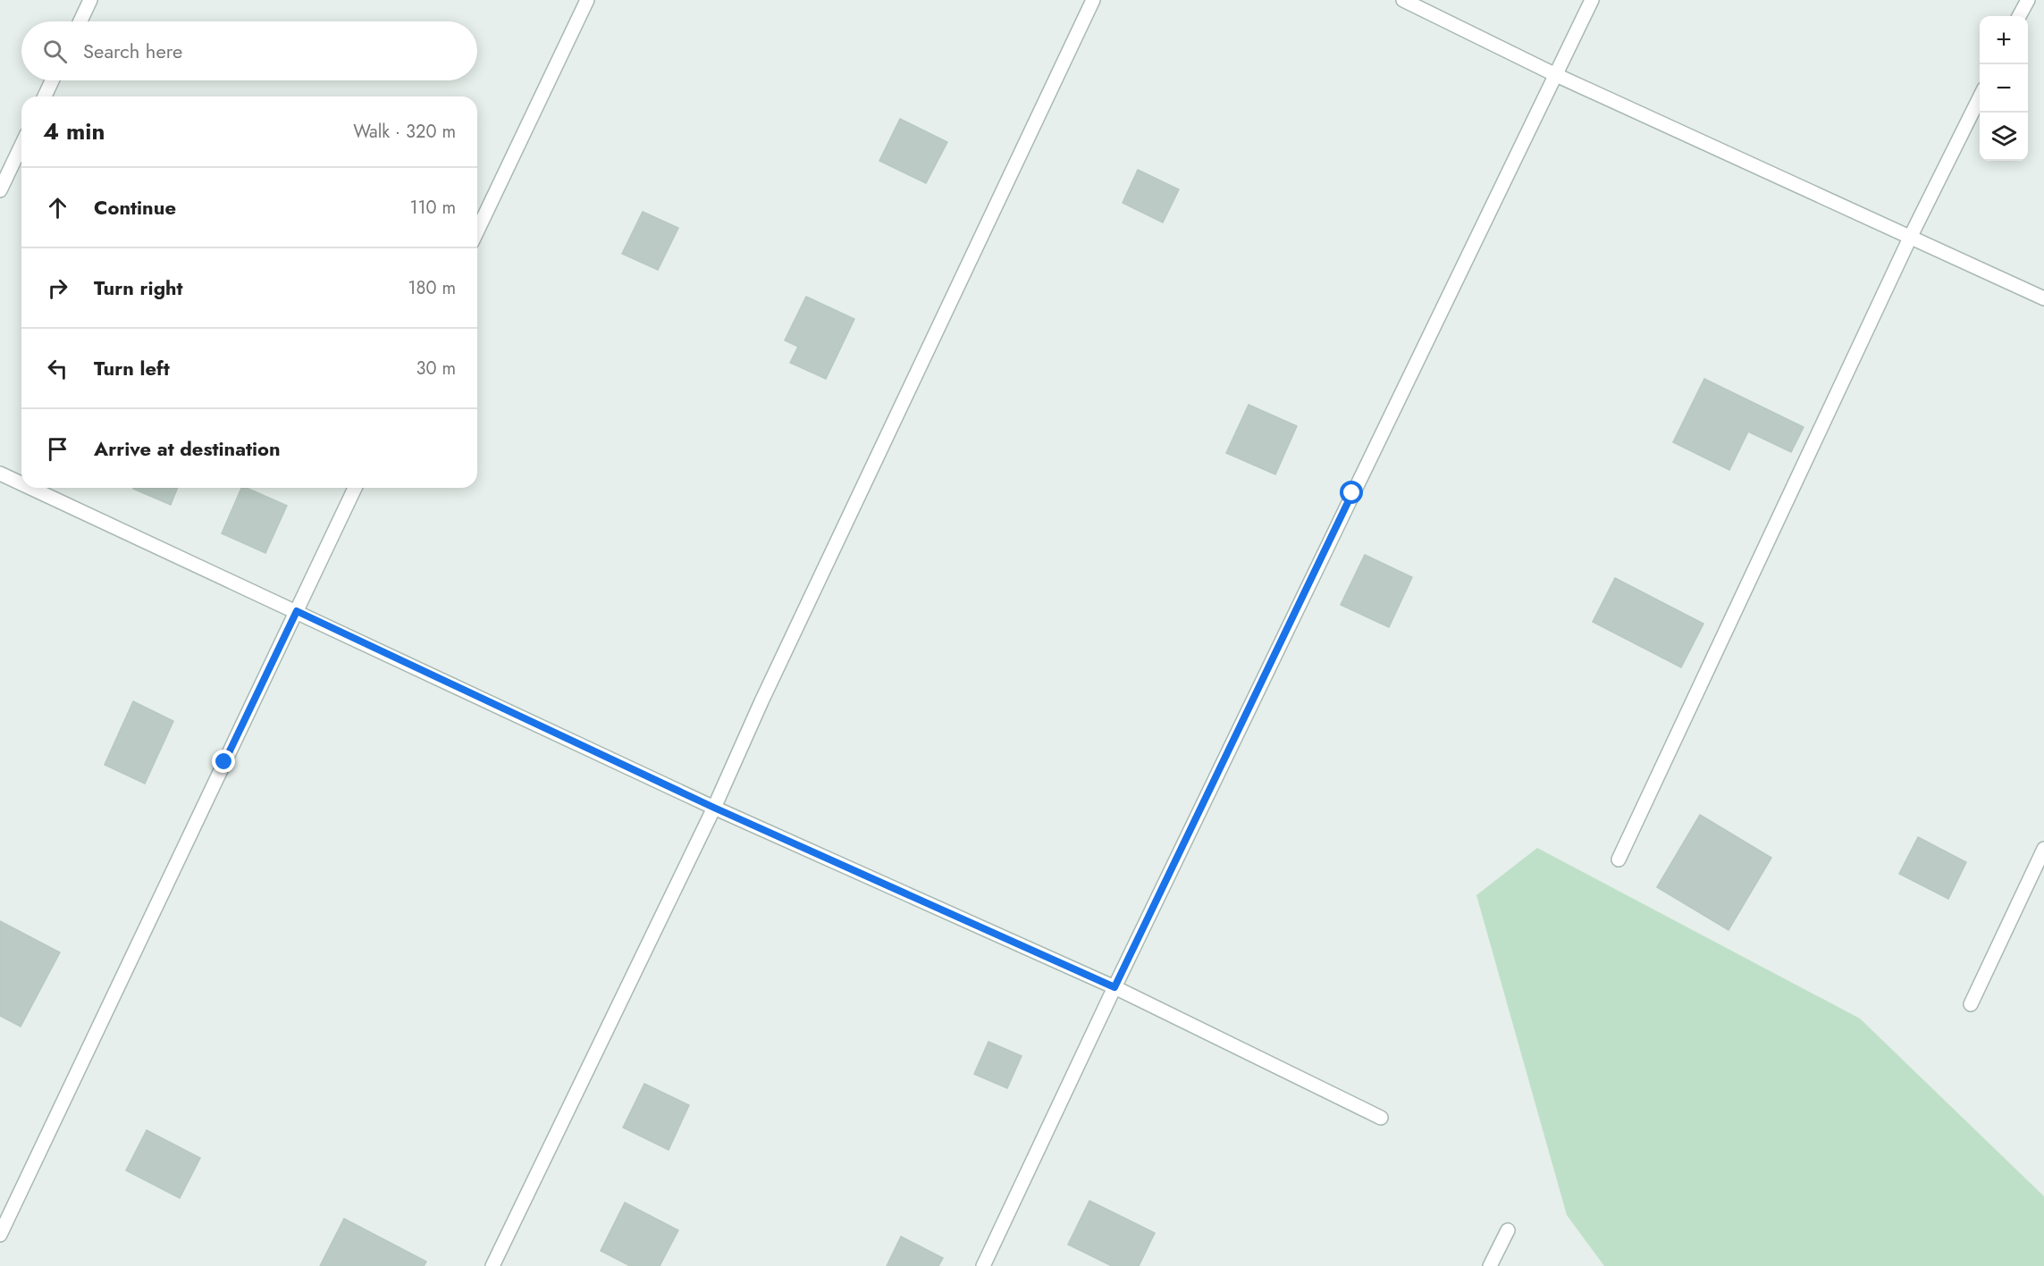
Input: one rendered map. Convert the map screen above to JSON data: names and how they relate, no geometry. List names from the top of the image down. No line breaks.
{"page":{"map_buttons":["+","−"],"search":"Search here","heading":["4 min","Walk · 320 m"],"list":[["Continue","110 m"],["Turn right","180 m"],["Turn left","30 m"],"Arrive at destination"]}}
